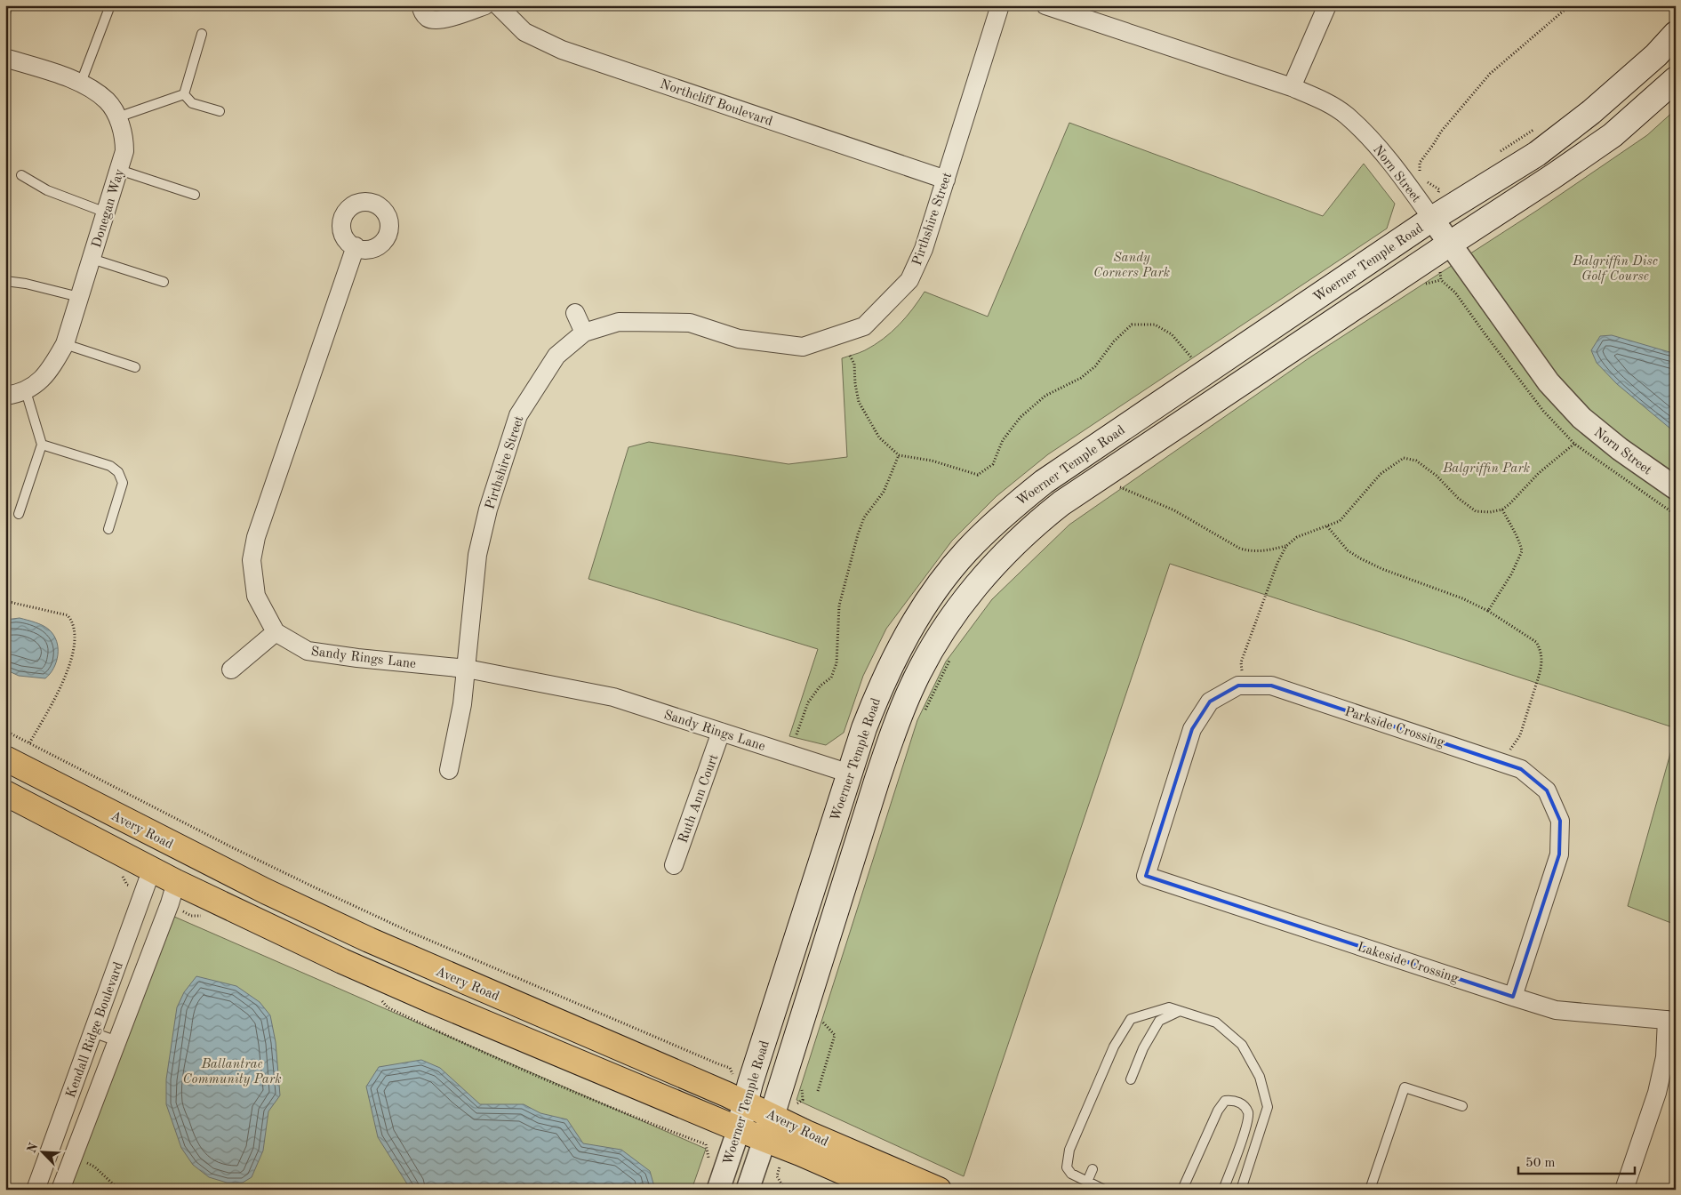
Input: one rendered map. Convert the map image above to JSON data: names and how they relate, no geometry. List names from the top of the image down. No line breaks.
{"streets":{"main road":["Woerner Temple Road","Avery Road"],"street":["Northcliff Boulevard","Norn Street","Donegan Way","Pirthshire Street","Sandy Rings Lane","Parkside Crossing","Ruth Ann Court","Lakeside Crossing","Kendall Ridge Boulevard"]},"crossings":[["Northcliff Boulevard","Pirthshire Street"],["Norn Street","Woerner Temple Road"],["Pirthshire Street","Sandy Rings Lane"],["Woerner Temple Road","Sandy Rings Lane"],["Woerner Temple Road","Avery Road"],["Sandy Rings Lane","Ruth Ann Court"],["Parkside Crossing","Lakeside Crossing"],["Avery Road","Kendall Ridge Boulevard"]],"parks":["Sandy Corners Park","Balgriffin Disc Golf Course","Balgriffin Park","Ballantrae Community Park"],"scale_bar":"50 m","north":"top left"}
